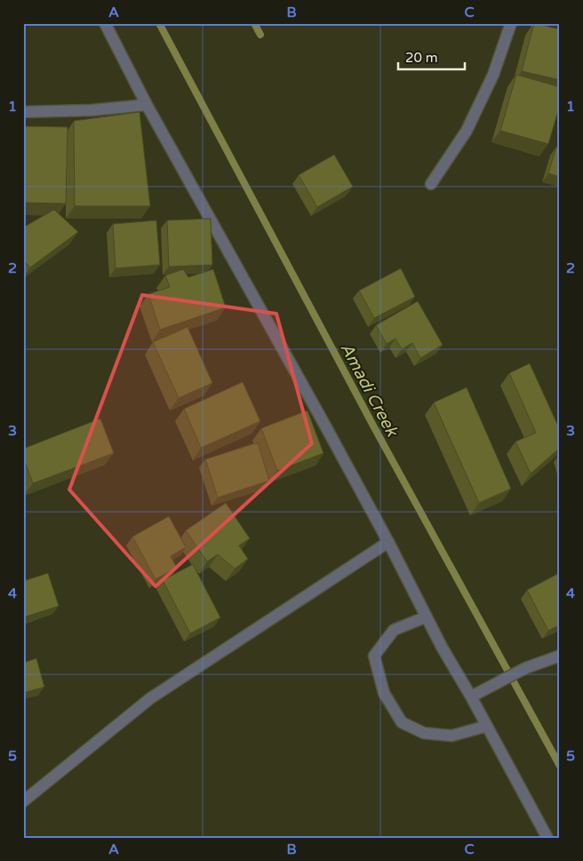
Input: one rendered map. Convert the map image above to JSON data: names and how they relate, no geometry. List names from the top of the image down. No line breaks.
{"water":["Amadi Creek"],"scale_bar":"20 m","grid":{"columns":["A","B","C"],"rows":["1","2","3","4","5"]}}
